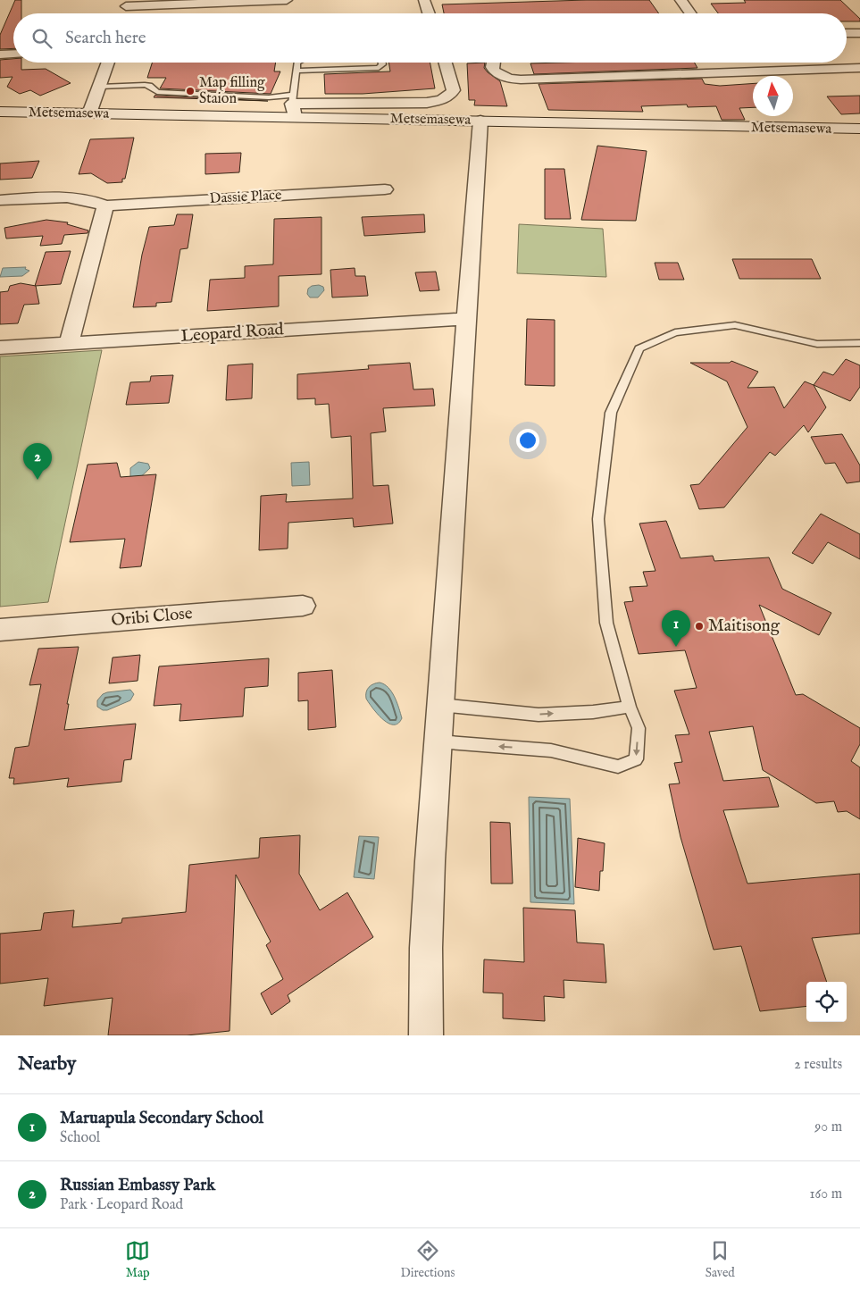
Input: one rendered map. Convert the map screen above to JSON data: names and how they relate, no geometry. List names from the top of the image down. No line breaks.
{"streets":{"street":["Metsemasewa","Dassie Place","Leopard Road","Oribi Close"]},"places":["Map filling Staion","Maitisong"],"north":"top","page":{"search":"Search here","pins":["2","1"],"heading":["Nearby","2 results"],"list":[{"mark":"1","name":"Maruapula Secondary School","note":"School","value":"90 m"},{"mark":"2","name":"Russian Embassy Park","note":"Park · Leopard Road","value":"160 m"}],"nav":["Map","Directions","Saved"]}}
